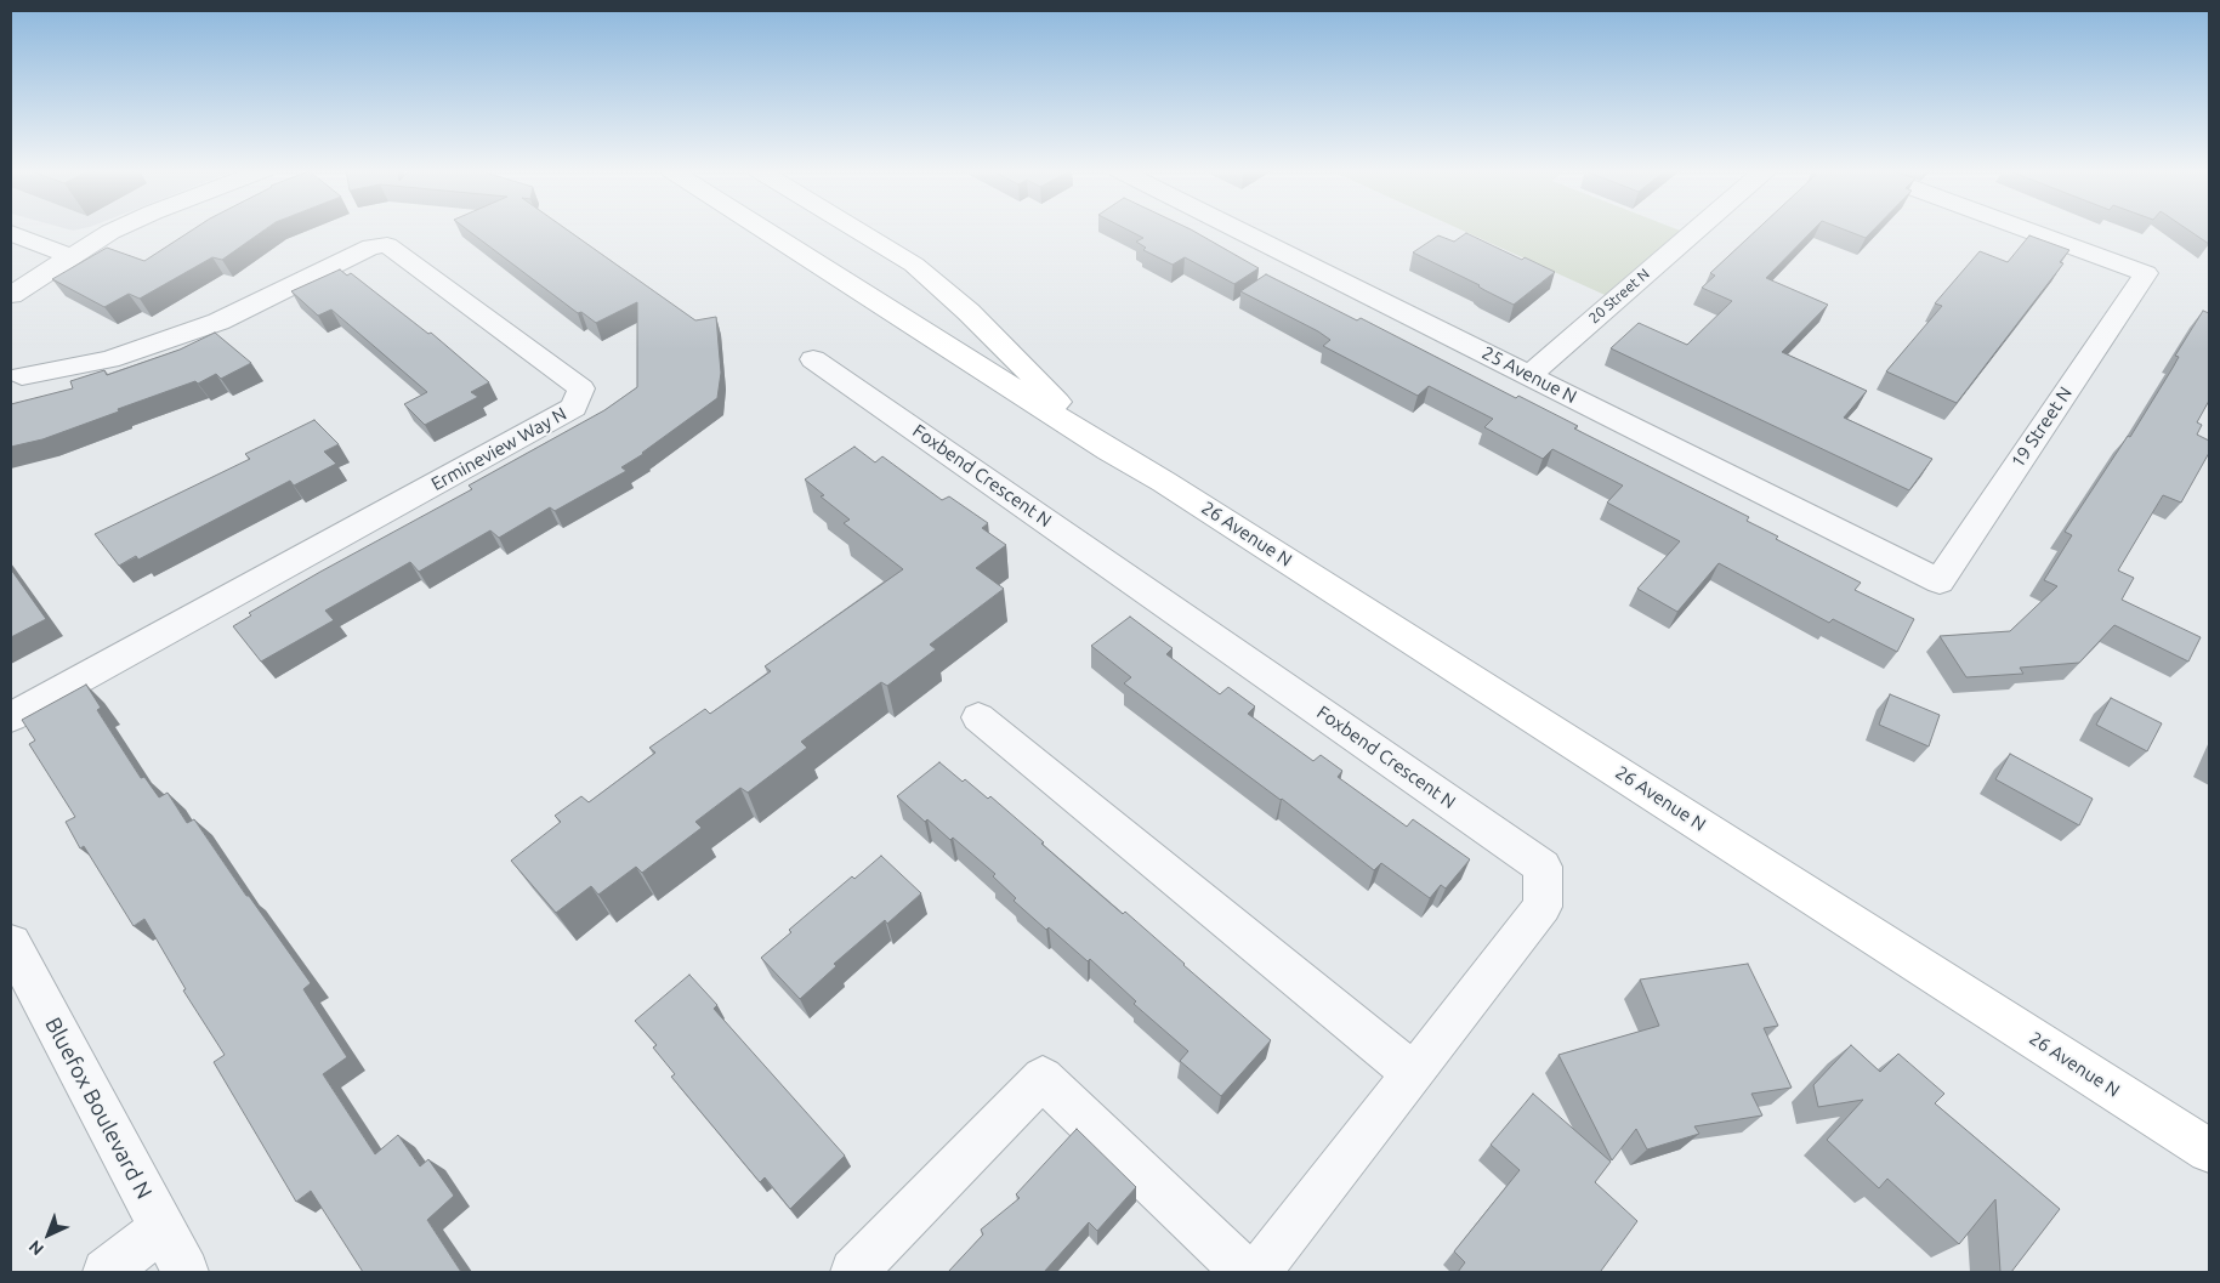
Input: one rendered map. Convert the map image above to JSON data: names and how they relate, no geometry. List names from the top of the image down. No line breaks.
{"streets":{"main road":["26 Avenue N"],"street":["20 Street N","25 Avenue N","19 Street N","Ermineview Way N","Foxbend Crescent N","Bluefox Boulevard N"]},"crossings":[["20 Street N","25 Avenue N"],["25 Avenue N","19 Street N"]],"north":"bottom left"}
